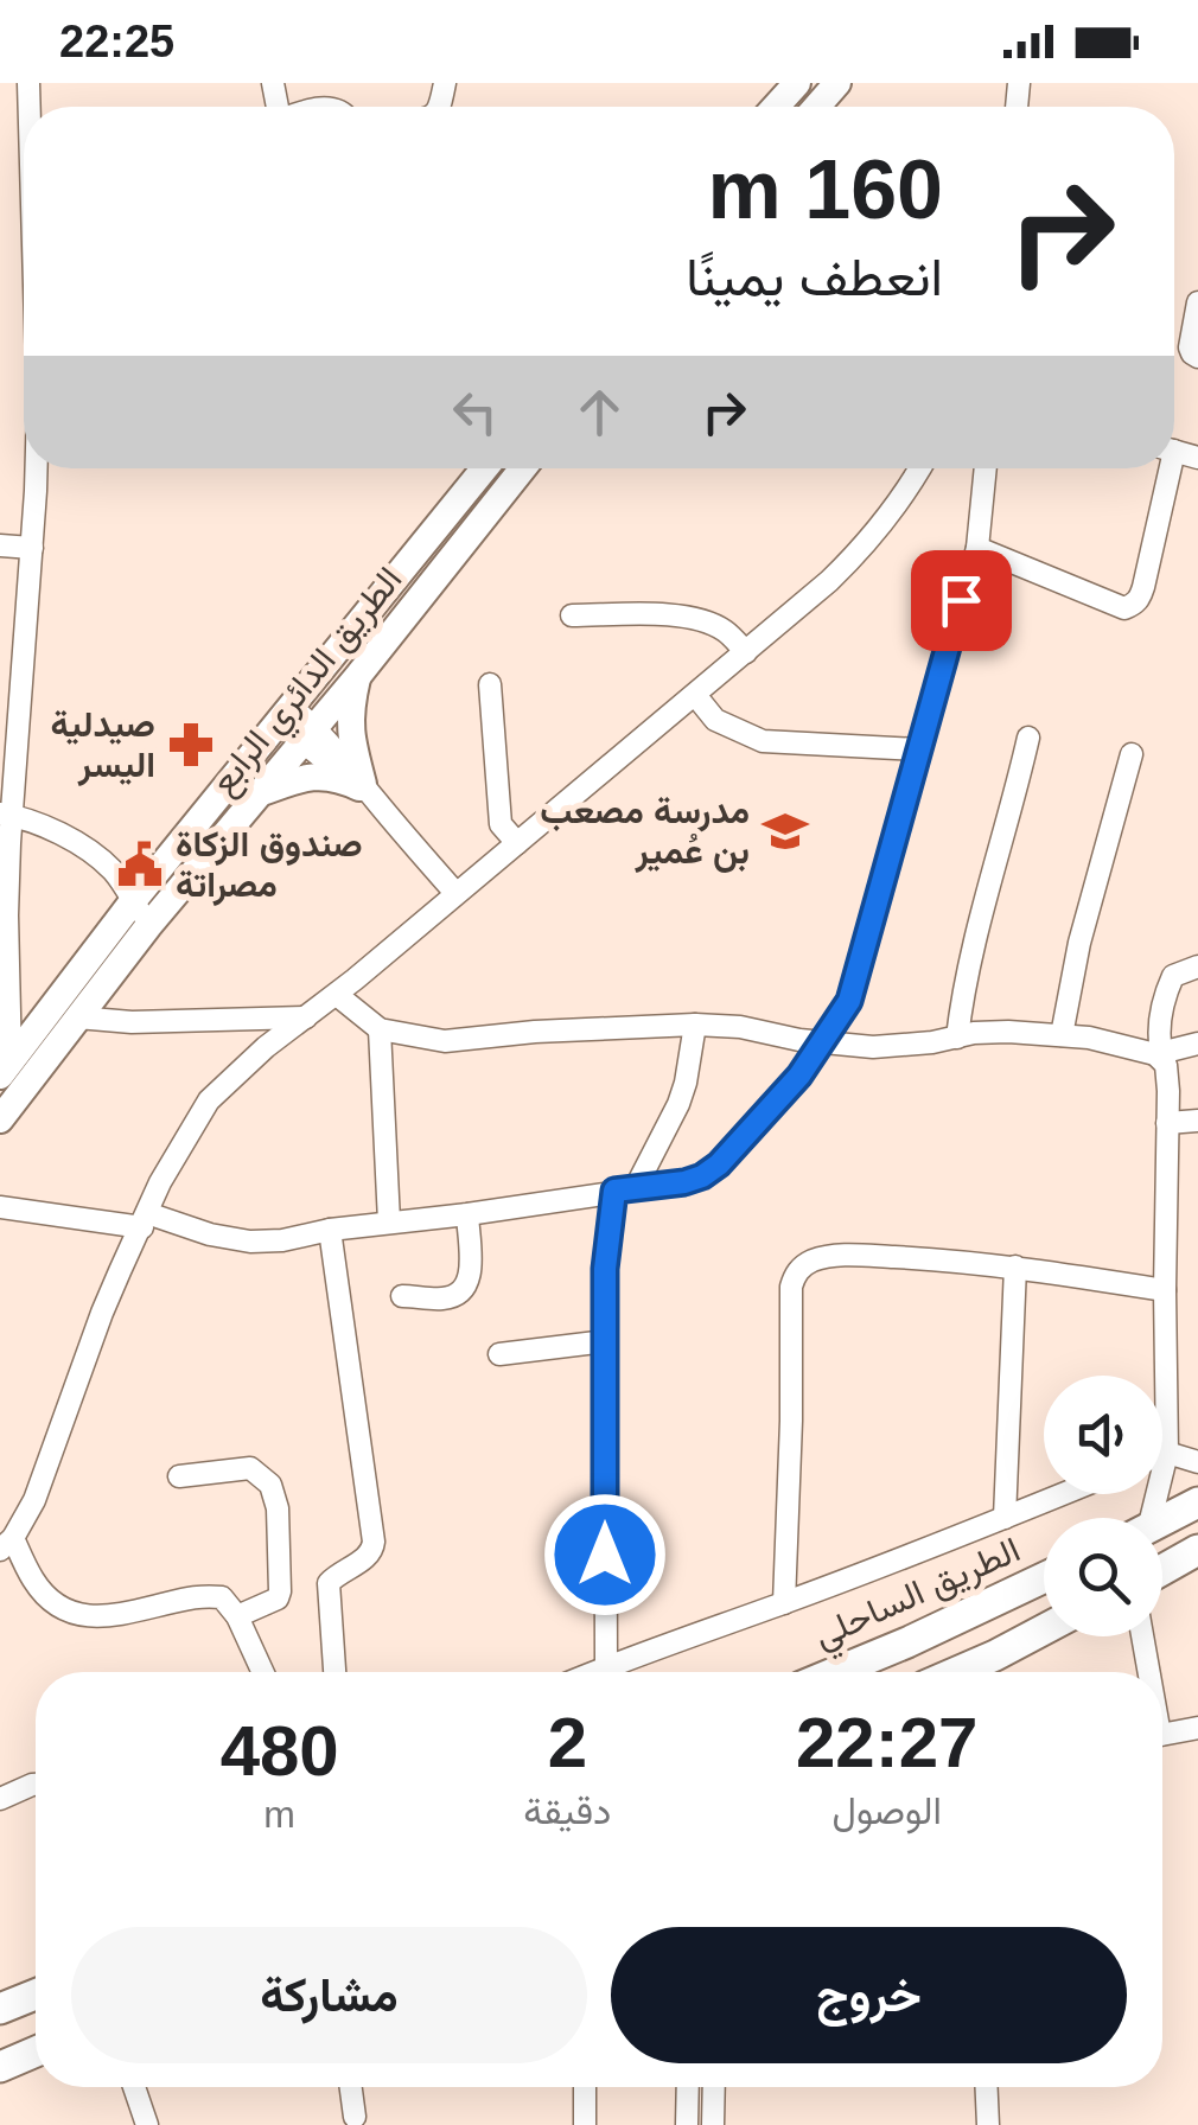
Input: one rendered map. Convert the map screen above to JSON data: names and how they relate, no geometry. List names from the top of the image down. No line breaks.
{"streets":{"highway":["الطريق الساحلي"],"main road":["الطريق الدائري الرابع"]},"places":{"pharmacy":["صيدلية اليسر"],"school or university":["مدرسة مصعب بن عُمير"],"public building":["صندوق الزكاة مصراتة"]},"page":{"status":"22:25","turn":["160 m","انعطف يمينًا"],"eta":["22:27","الوصول","2","دقيقة","480","m"],"buttons":["خروج","مشاركة"]}}
